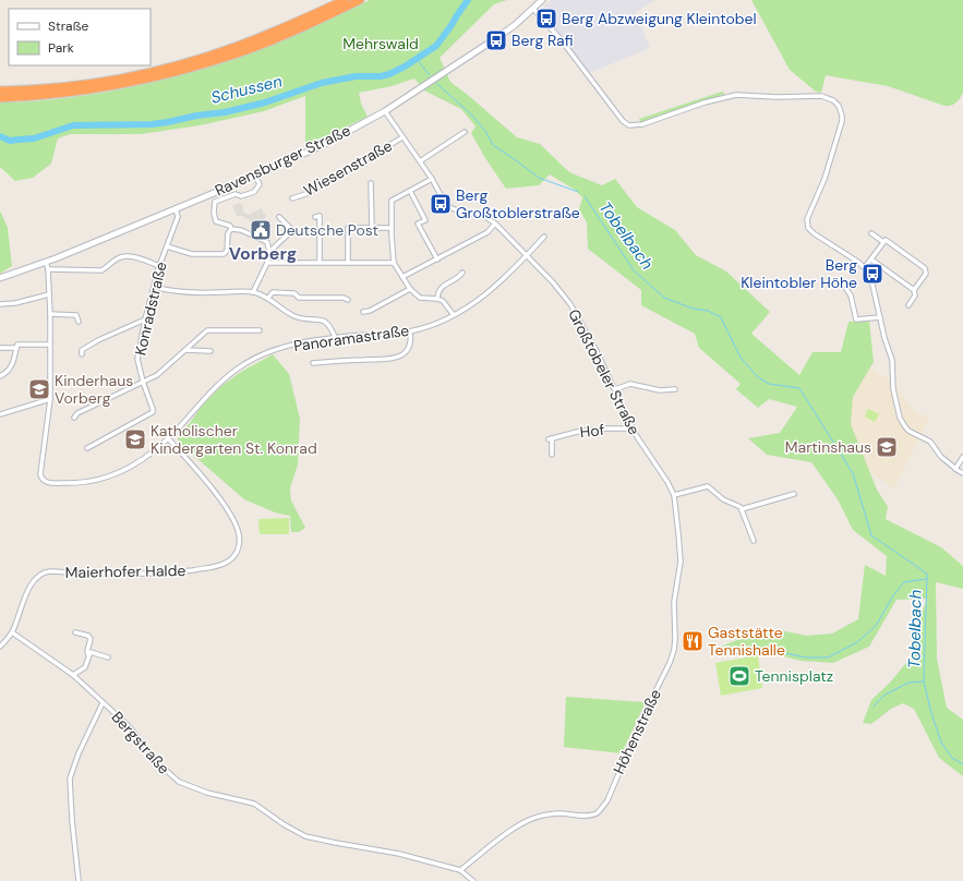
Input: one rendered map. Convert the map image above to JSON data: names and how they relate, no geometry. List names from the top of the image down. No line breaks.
{"streets":{"main road":["Ravensburger Straße"],"street":["Wiesenstraße","Konradstraße","Panoramastraße","Großtobeler Straße","Hof","Maierhofer Halde","Höhenstraße","Bergstraße"]},"crossings":[["Ravensburger Straße","Konradstraße"],["Ravensburger Straße","Großtobeler Straße"],["Wiesenstraße","Großtobeler Straße"],["Panoramastraße","Großtobeler Straße"],["Panoramastraße","Maierhofer Halde"],["Großtobeler Straße","Hof"],["Großtobeler Straße","Höhenstraße"],["Maierhofer Halde","Bergstraße"],["Höhenstraße","Bergstraße"]],"districts":["Vorberg"],"water":["Schussen","Tobelbach"],"parks":["Mehrswald"],"places":{"bus stop":["Berg Abzweigung Kleintobel","Berg Rafi","Berg Großtoblerstraße","Berg Kleintobler Höhe"],"public building":["Deutsche Post"],"school or university":["Kinderhaus Vorberg","Katholischer Kindergarten St. Konrad","Martinshaus"],"restaurant":["Gaststätte Tennishalle"],"sports":["Tennisplatz"]},"legend":["Straße","Park"]}
